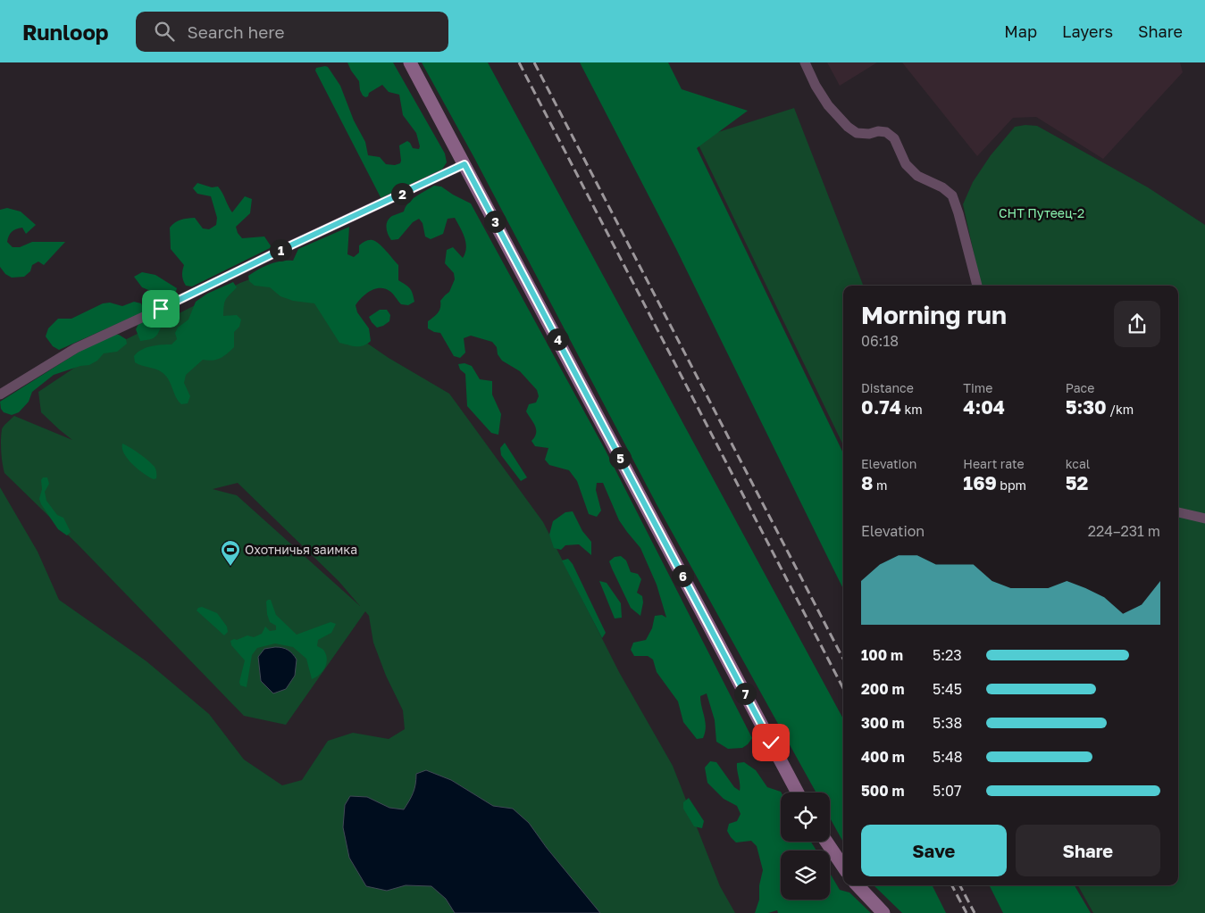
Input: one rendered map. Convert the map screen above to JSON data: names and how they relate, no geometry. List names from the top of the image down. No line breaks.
{"parks":["СНТ Путеец-2"],"places":{"sports":["Охотничья заимка"]},"page":{"header":"Runloop","search":"Search here","nav":["Map","Layers","Share"],"pins":["2","3","1","4","5","6","7"],"heading":["Morning run","06:18"],"stats":[["Distance","0.74 km"],["Time","4:04"],["Pace","5:30 /km"],["Elevation","8 m"],["Heart rate","169 bpm"],["kcal","52"]],"chart":["Elevation","224–231 m"],"list":[{"name":"100 m","note":"5:23"},{"name":"200 m","note":"5:45"},{"name":"300 m","note":"5:38"},{"name":"400 m","note":"5:48"},{"name":"500 m","note":"5:07"}],"buttons":["Save","Share"]}}
